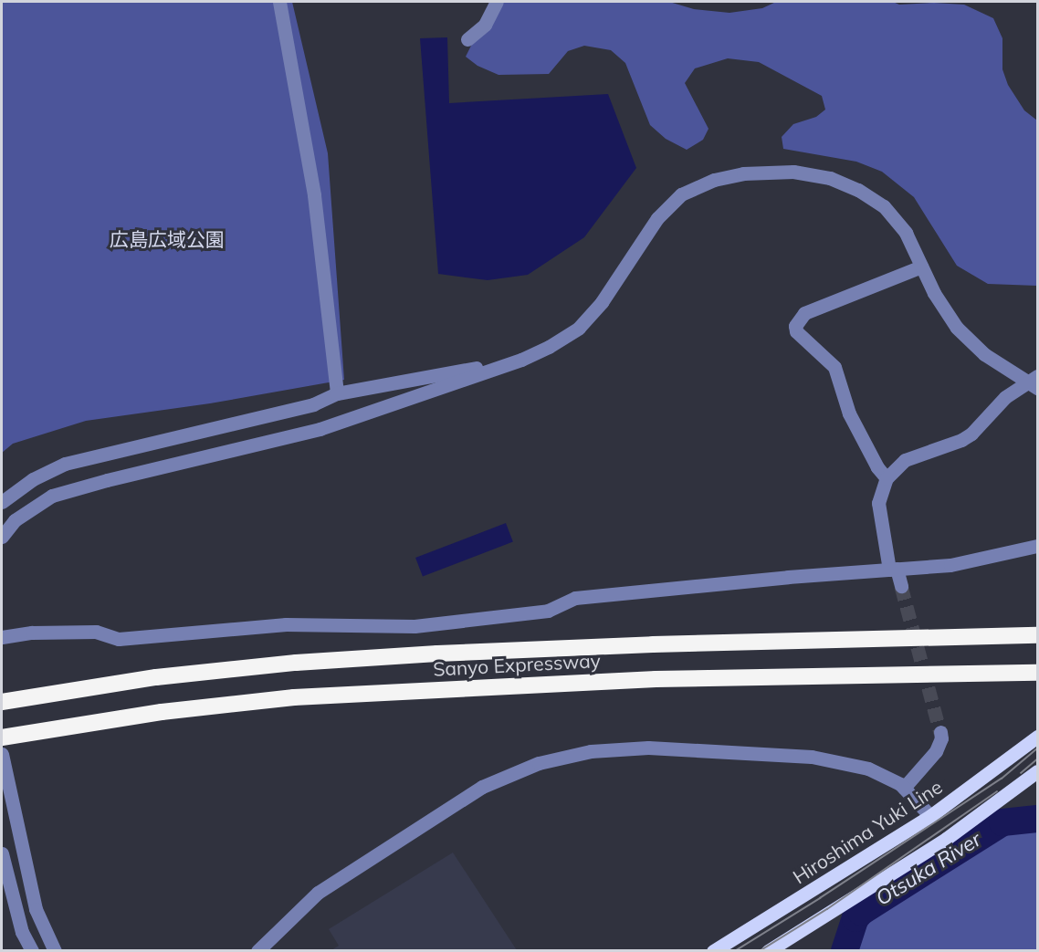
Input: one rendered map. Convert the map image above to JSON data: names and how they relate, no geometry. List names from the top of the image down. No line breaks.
{"streets":{"highway":["Sanyo Expressway"],"main road":["Hiroshima Yuki Line"]},"water":["Otsuka River"],"parks":["広島広域公園"]}
